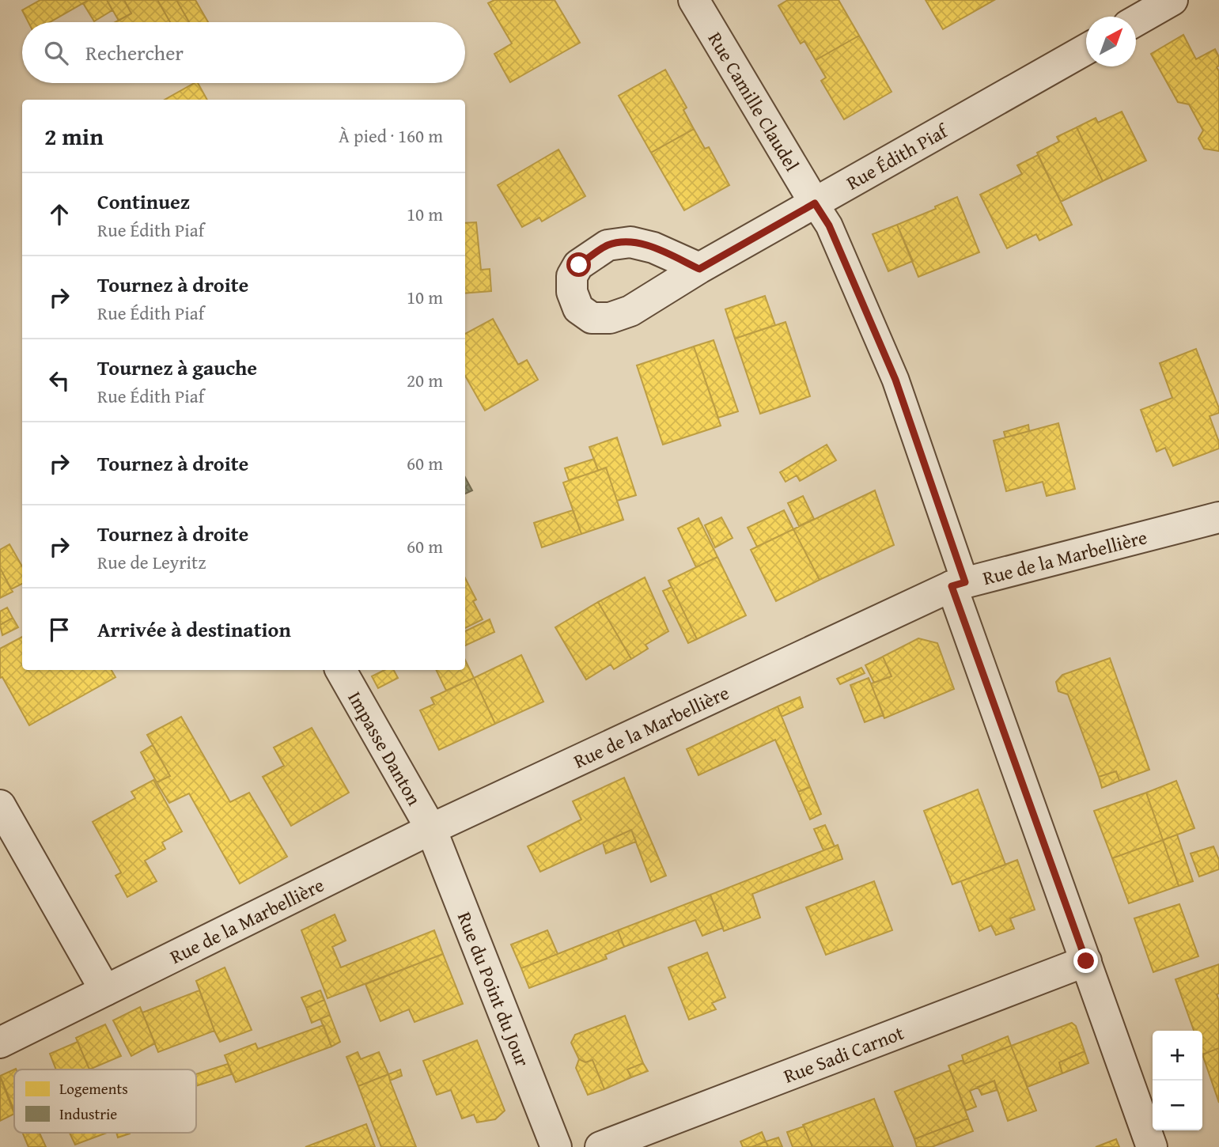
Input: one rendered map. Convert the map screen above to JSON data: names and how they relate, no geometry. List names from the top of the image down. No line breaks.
{"streets":{"street":["Rue Camille Claudel","Rue Édith Piaf","Rue de la Marbellière","Impasse Danton","Rue du Point du Jour","Rue Sadi Carnot"]},"crossings":[["Rue Camille Claudel","Rue Édith Piaf"],["Rue de la Marbellière","Impasse Danton"],["Rue de la Marbellière","Rue du Point du Jour"],["Impasse Danton","Rue du Point du Jour"]],"legend":["Logements","Industrie"],"north":"top right","page":{"search":"Rechercher","heading":["2 min","À pied · 160 m"],"list":[["Continuez","Rue Édith Piaf","10 m"],["Tournez à droite","Rue Édith Piaf","10 m"],["Tournez à gauche","Rue Édith Piaf","20 m"],["Tournez à droite","60 m"],["Tournez à droite","Rue de Leyritz","60 m"],"Arrivée à destination"],"map_buttons":["+","−"]}}
